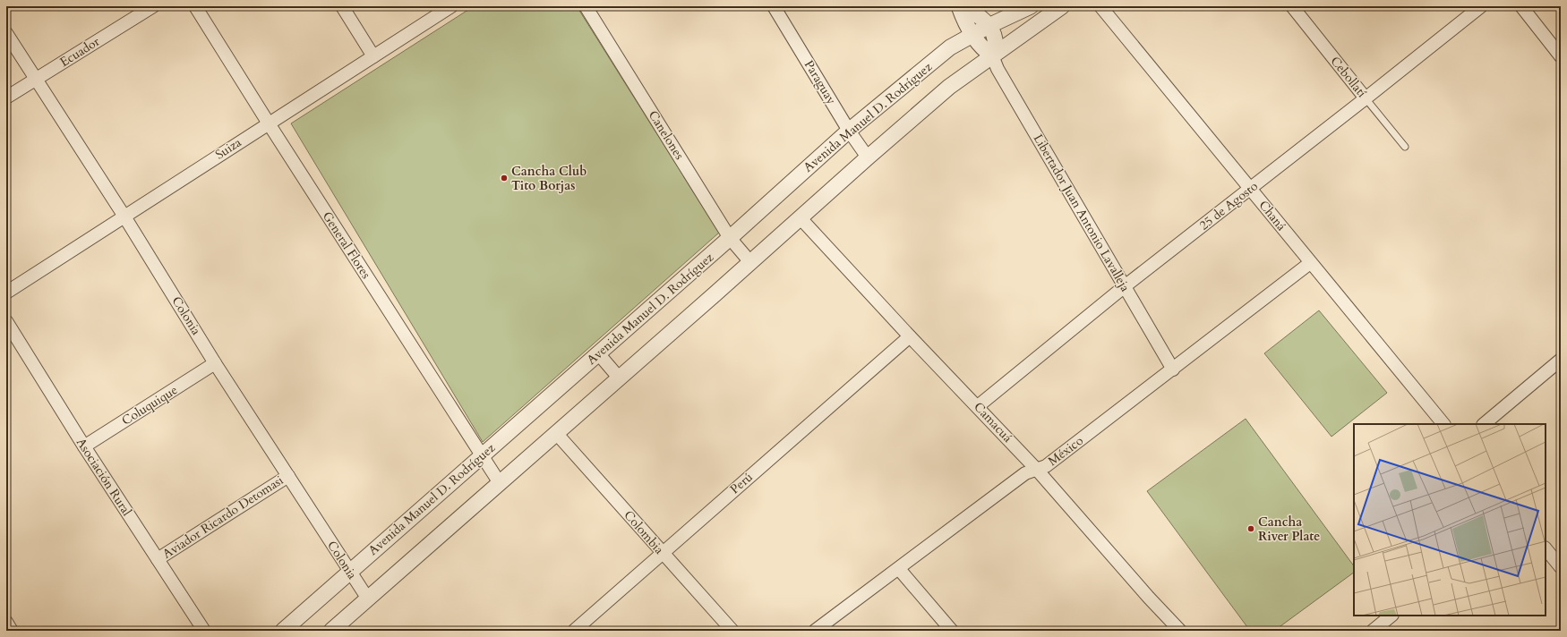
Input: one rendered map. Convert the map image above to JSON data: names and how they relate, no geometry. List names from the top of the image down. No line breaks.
{"streets":{"street":["Ecuador","Cebollatí","Paraguay","Avenida Manuel D. Rodríguez","Canelones","Suiza","25 de Agosto","Libertador Juan Antonio Lavalleja","Chaná","General Flores","Colonia","Coluquique","Camacuá","México","Asociación Rural","Perú","Aviador Ricardo Detomasi","Colombia"]},"crossings":[["Ecuador","Colonia"],["Cebollatí","25 de Agosto"],["Paraguay","Avenida Manuel D. Rodríguez"],["Avenida Manuel D. Rodríguez","Canelones"],["Avenida Manuel D. Rodríguez","Libertador Juan Antonio Lavalleja"],["Avenida Manuel D. Rodríguez","General Flores"],["Avenida Manuel D. Rodríguez","Colonia"],["Suiza","General Flores"],["Suiza","Colonia"],["25 de Agosto","Libertador Juan Antonio Lavalleja"],["25 de Agosto","Chaná"],["25 de Agosto","Camacuá"],["Libertador Juan Antonio Lavalleja","México"],["Chaná","México"],["Colonia","Coluquique"],["Colonia","Aviador Ricardo Detomasi"],["Coluquique","Asociación Rural"],["Camacuá","México"],["Camacuá","Perú"],["Asociación Rural","Aviador Ricardo Detomasi"],["Perú","Colombia"]],"places":["Cancha Club Tito Borjas","Cancha River Plate"]}
